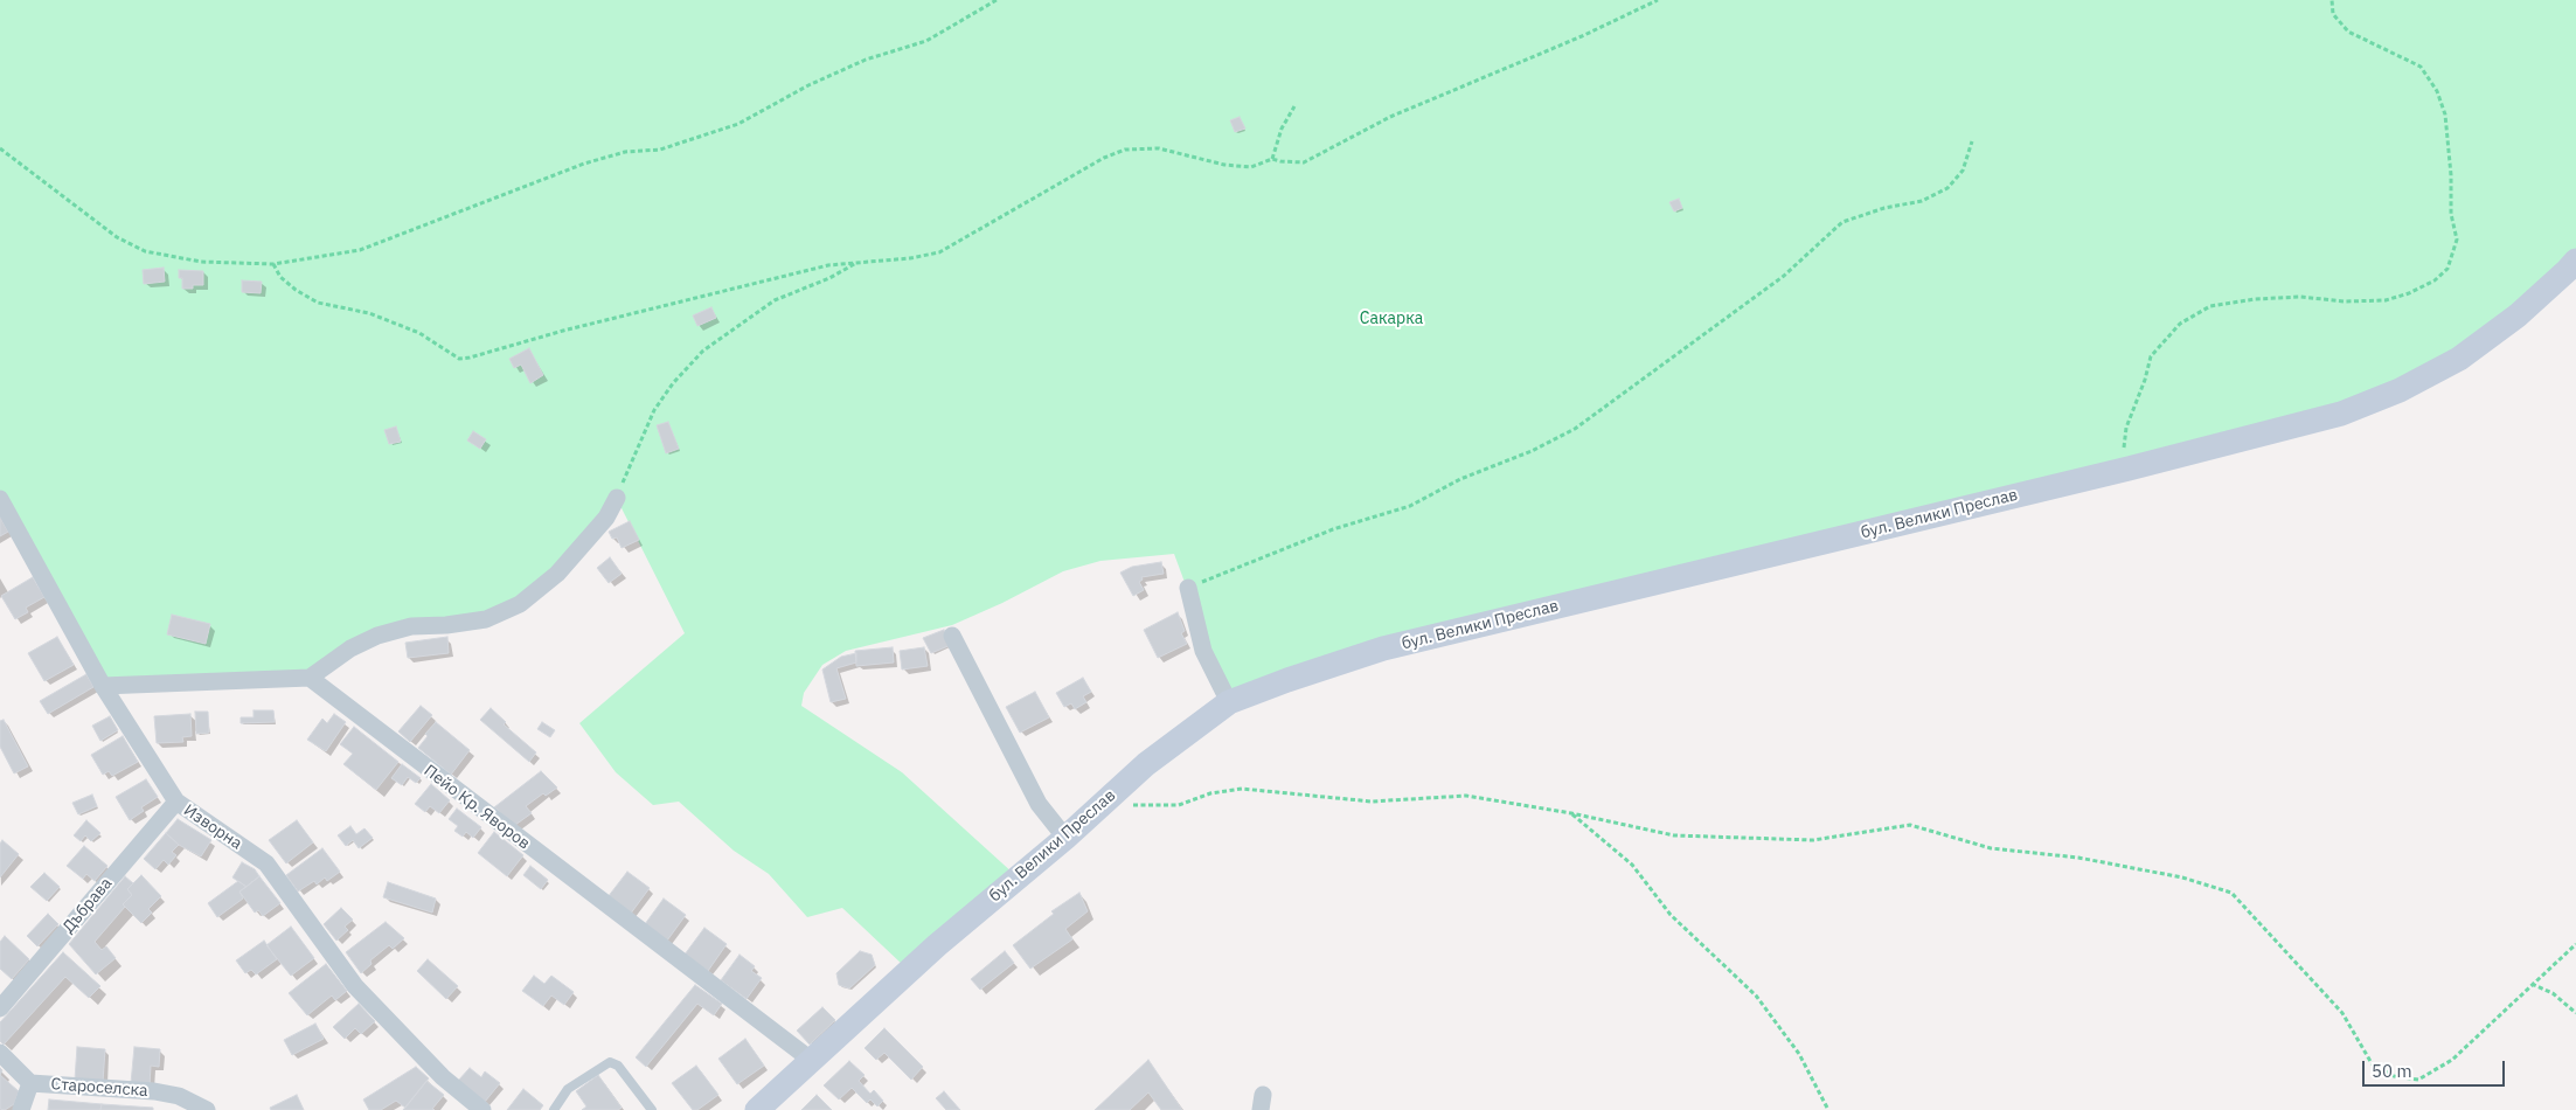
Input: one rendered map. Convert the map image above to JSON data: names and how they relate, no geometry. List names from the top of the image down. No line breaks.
{"streets":{"main road":["бул. Велики Преслав"],"street":["Пейо Кр. Яворов","Изворна","Дъбрава","Староселска"]},"crossings":[["бул. Велики Преслав","Пейо Кр. Яворов"],["Изворна","Дъбрава"]],"parks":["Сакарка"],"scale_bar":"50 m"}
